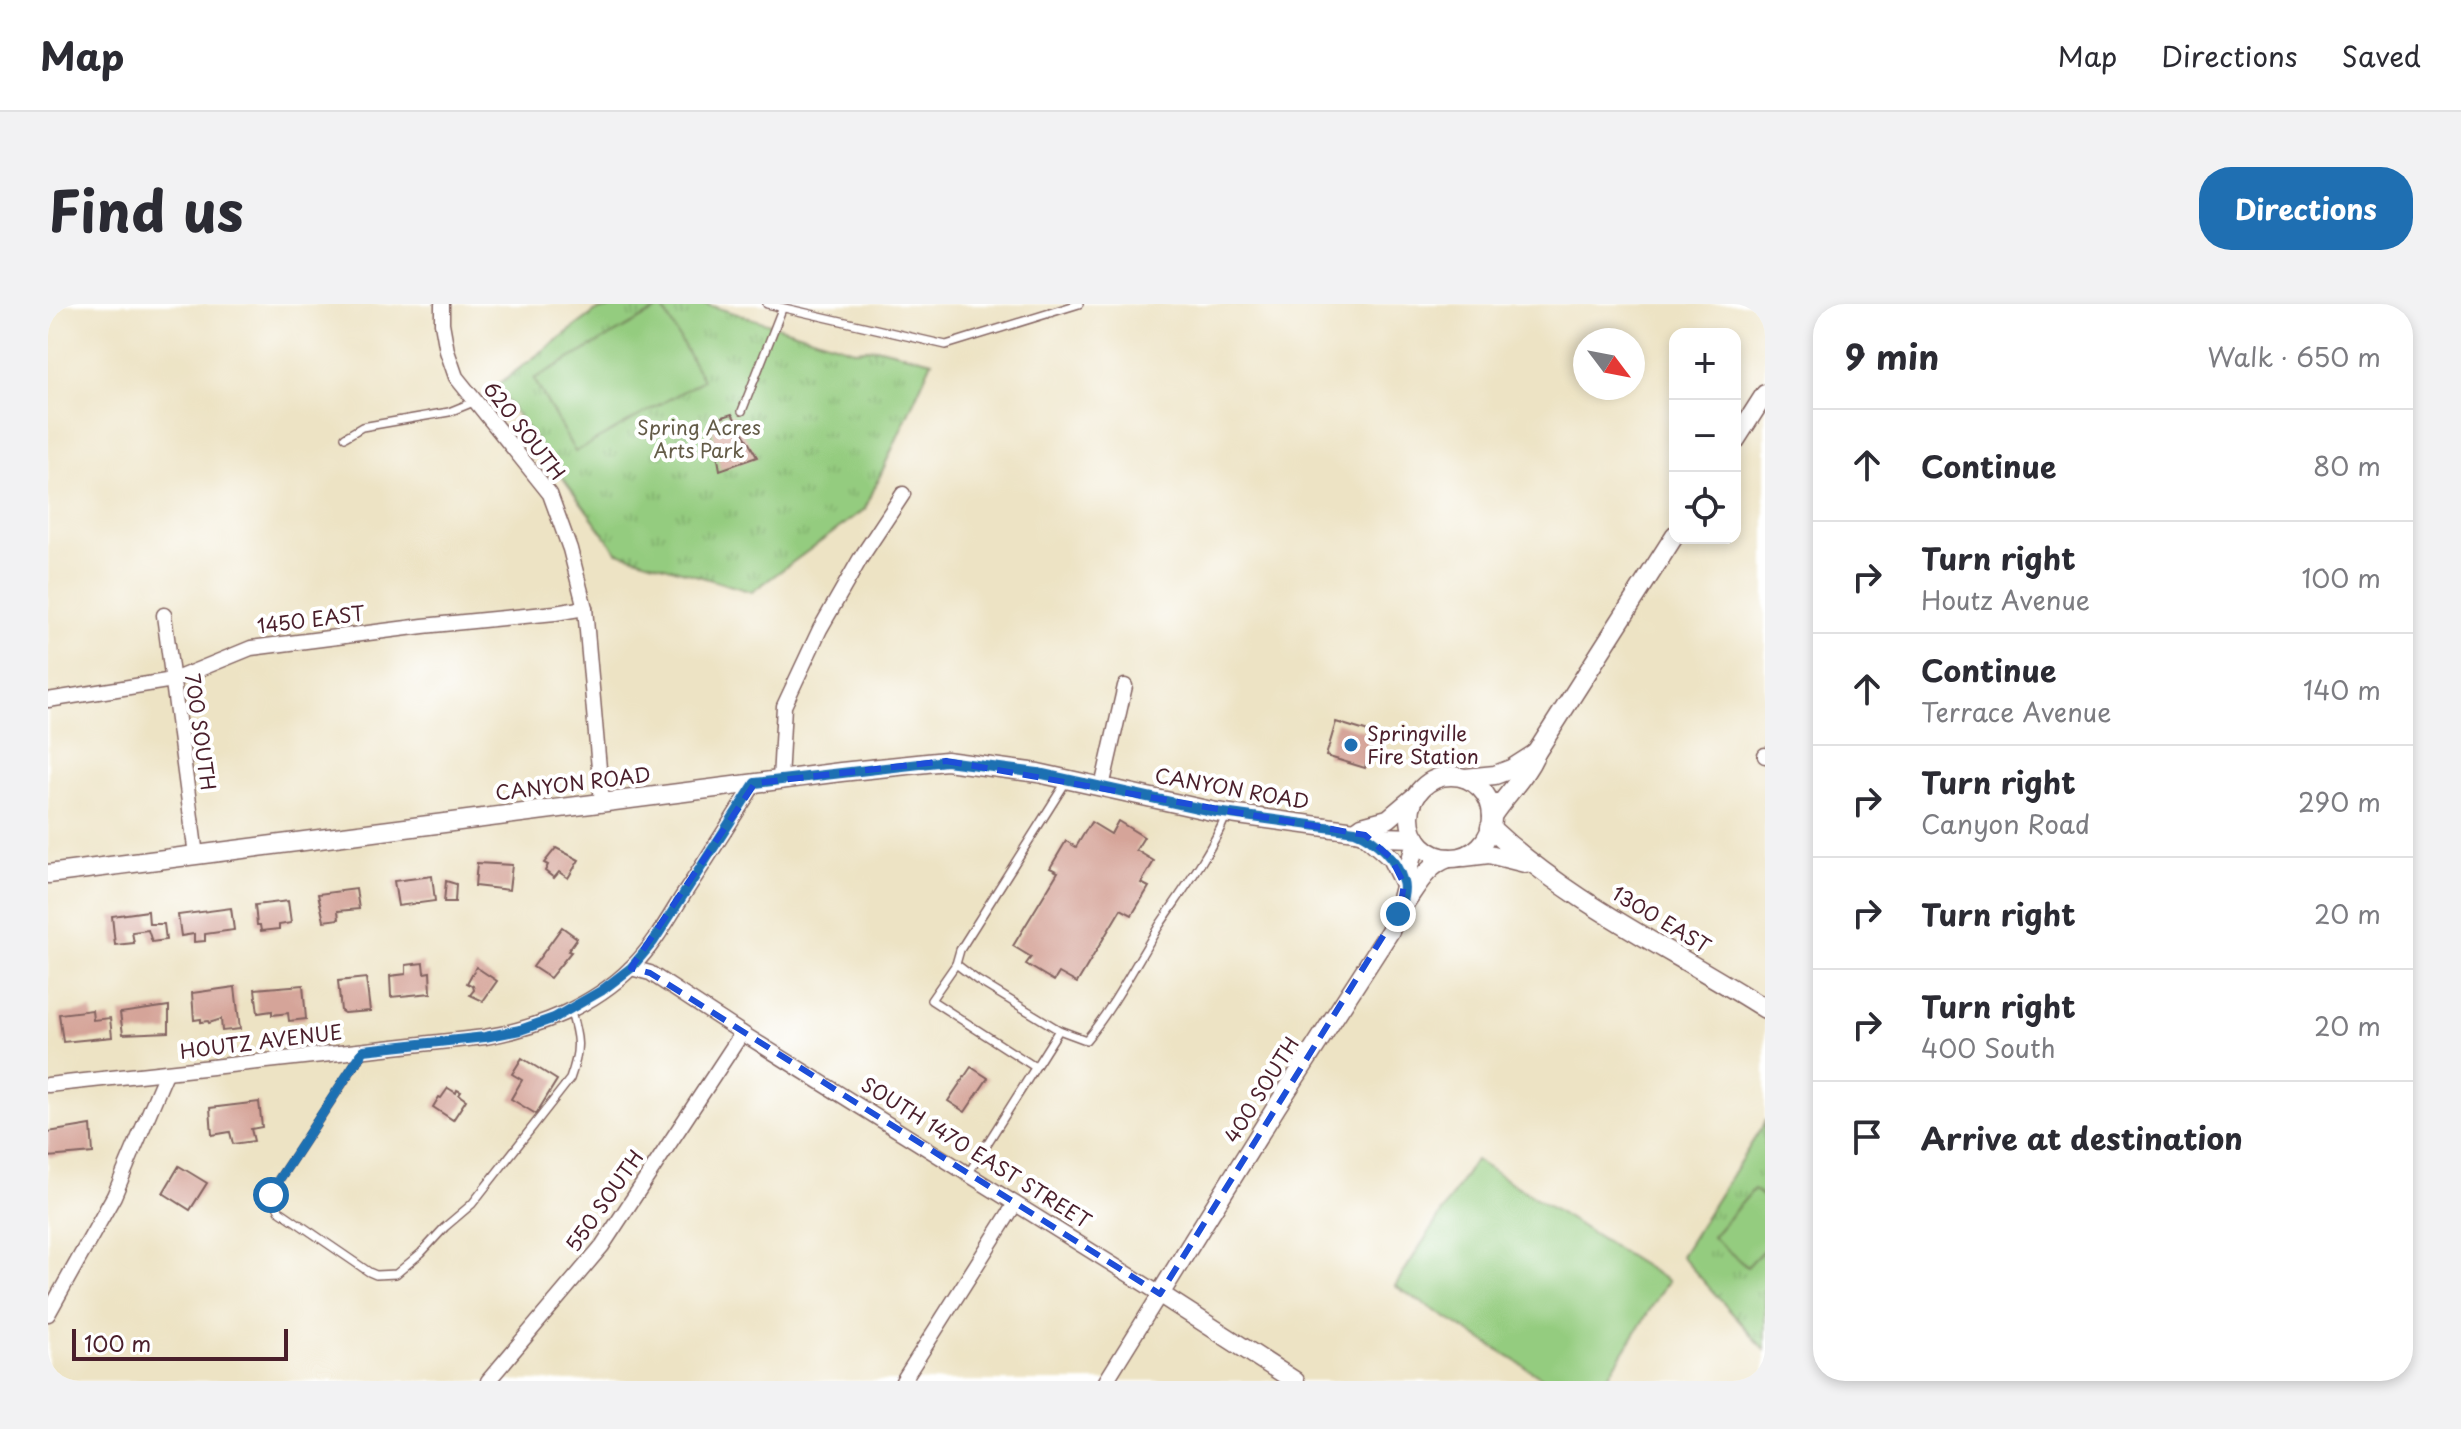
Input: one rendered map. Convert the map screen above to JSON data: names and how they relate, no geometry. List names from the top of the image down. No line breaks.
{"streets":{"main road":["CANYON ROAD","1300 EAST","400 SOUTH","SOUTH 1470 EAST STREET"],"street":["620 SOUTH","1450 EAST","700 SOUTH","HOUTZ AVENUE","550 SOUTH"]},"crossings":[["620 SOUTH","1450 EAST"],["620 SOUTH","CANYON ROAD"],["1450 EAST","700 SOUTH"],["700 SOUTH","CANYON ROAD"],["CANYON ROAD","1300 EAST"],["CANYON ROAD","HOUTZ AVENUE"],["CANYON ROAD","400 SOUTH"],["1300 EAST","400 SOUTH"],["HOUTZ AVENUE","SOUTH 1470 EAST STREET"],["400 SOUTH","SOUTH 1470 EAST STREET"],["SOUTH 1470 EAST STREET","550 SOUTH"]],"parks":["Spring Acres Arts Park"],"places":["Springville Fire Station"],"scale_bar":"100 m","north":"bottom right","page":{"header":"Map","nav":["Map","Directions","Saved"],"title":"Find us","buttons":"Directions","heading":["9 min","Walk · 650 m"],"map_buttons":["+","−"],"list":[["Continue","80 m"],["Turn right","Houtz Avenue","100 m"],["Continue","Terrace Avenue","140 m"],["Turn right","Canyon Road","290 m"],["Turn right","20 m"],["Turn right","400 South","20 m"],"Arrive at destination"],"scale":"100 m"}}
